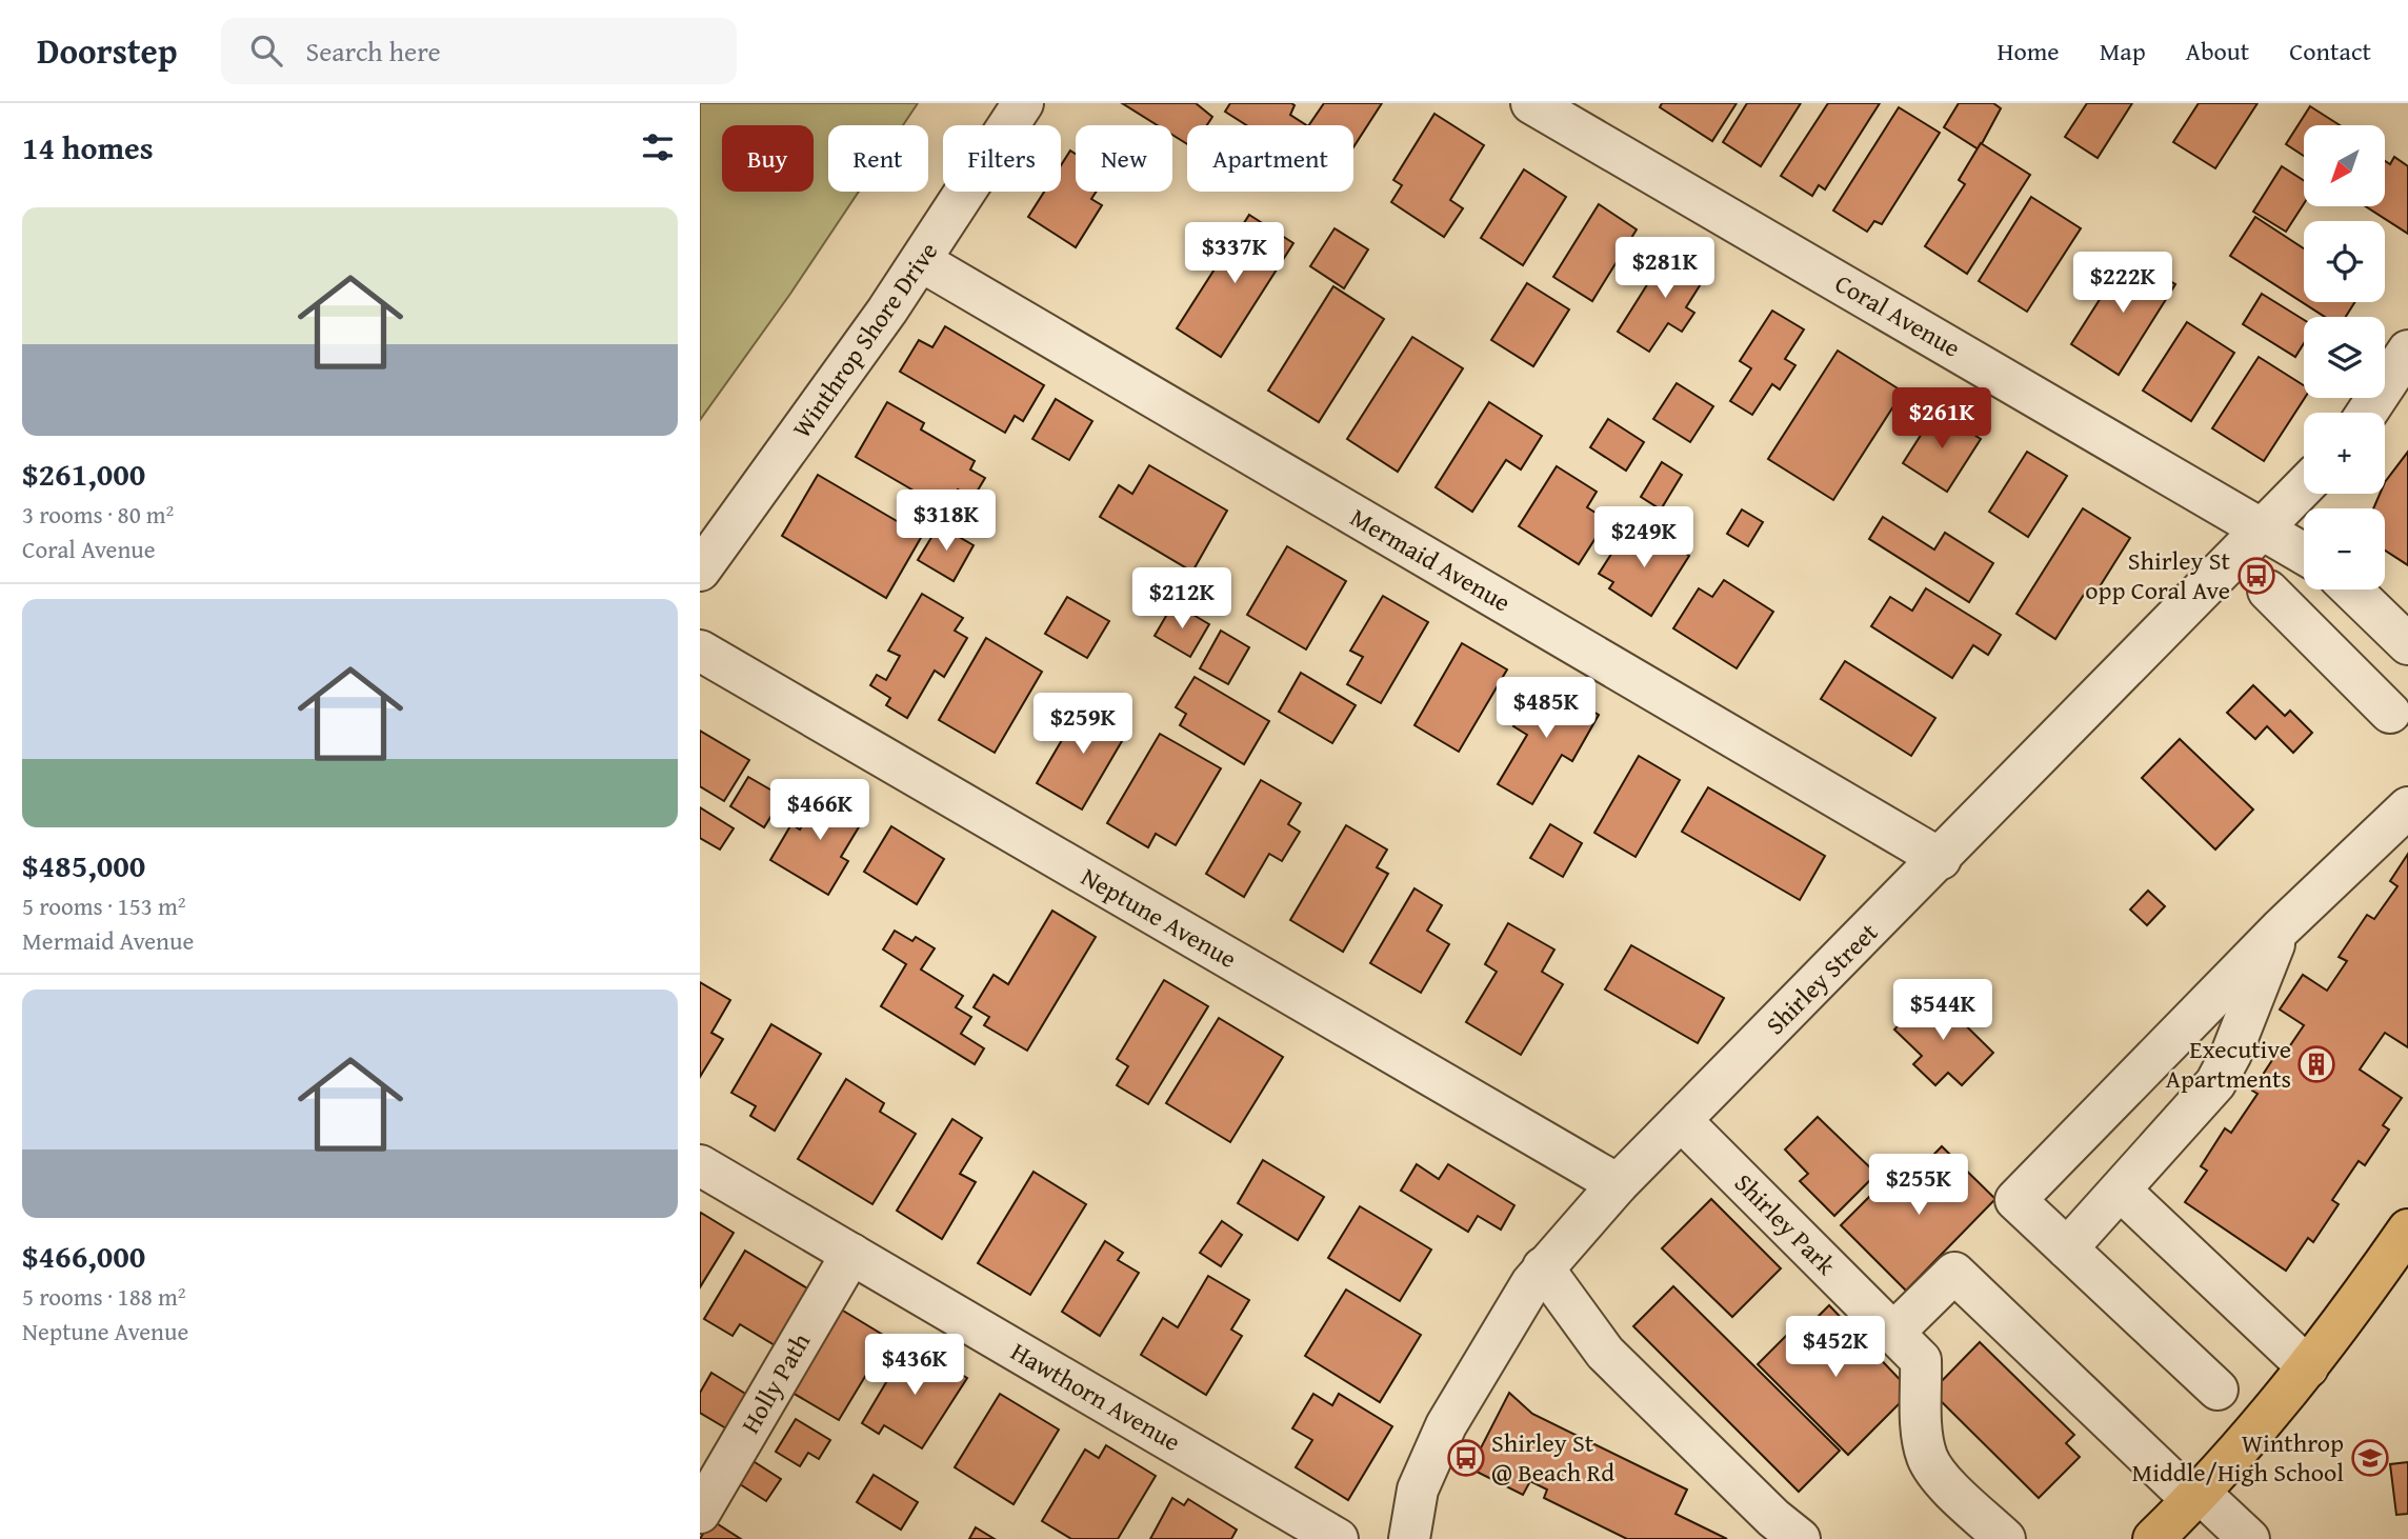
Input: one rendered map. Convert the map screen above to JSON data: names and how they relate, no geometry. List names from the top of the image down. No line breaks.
{"streets":{"street":["Coral Avenue","Winthrop Shore Drive","Mermaid Avenue","Neptune Avenue","Shirley Street","Shirley Park","Holly Path","Hawthorn Avenue"]},"crossings":[["Coral Avenue","Shirley Street"],["Winthrop Shore Drive","Mermaid Avenue"],["Mermaid Avenue","Shirley Street"],["Neptune Avenue","Shirley Street"],["Shirley Street","Shirley Park"],["Holly Path","Hawthorn Avenue"]],"places":{"bus stop":["Shirley St opp Coral Ave","Shirley St @ Beach Rd"],"building":["Executive Apartments"],"school or university":["Winthrop Middle/High School"]},"north":"bottom left","page":{"header":"Doorstep","search":"Search here","nav":["Home","Map","About","Contact"],"heading":"14 homes","map_buttons":["+","−"],"chip":["Buy","Rent","Filters","New","Apartment"],"list":[{"name":"$261,000","note":"3 rooms · 80 m² · Coral Avenue"},{"name":"$485,000","note":"5 rooms · 153 m² · Mermaid Avenue"},{"name":"$466,000","note":"5 rooms · 188 m² · Neptune Avenue"}],"price":["$337K","$281K","$222K","$261K","$318K","$249K","$212K","$485K","$259K","$466K","$544K","$255K","$452K","$436K"]}}
